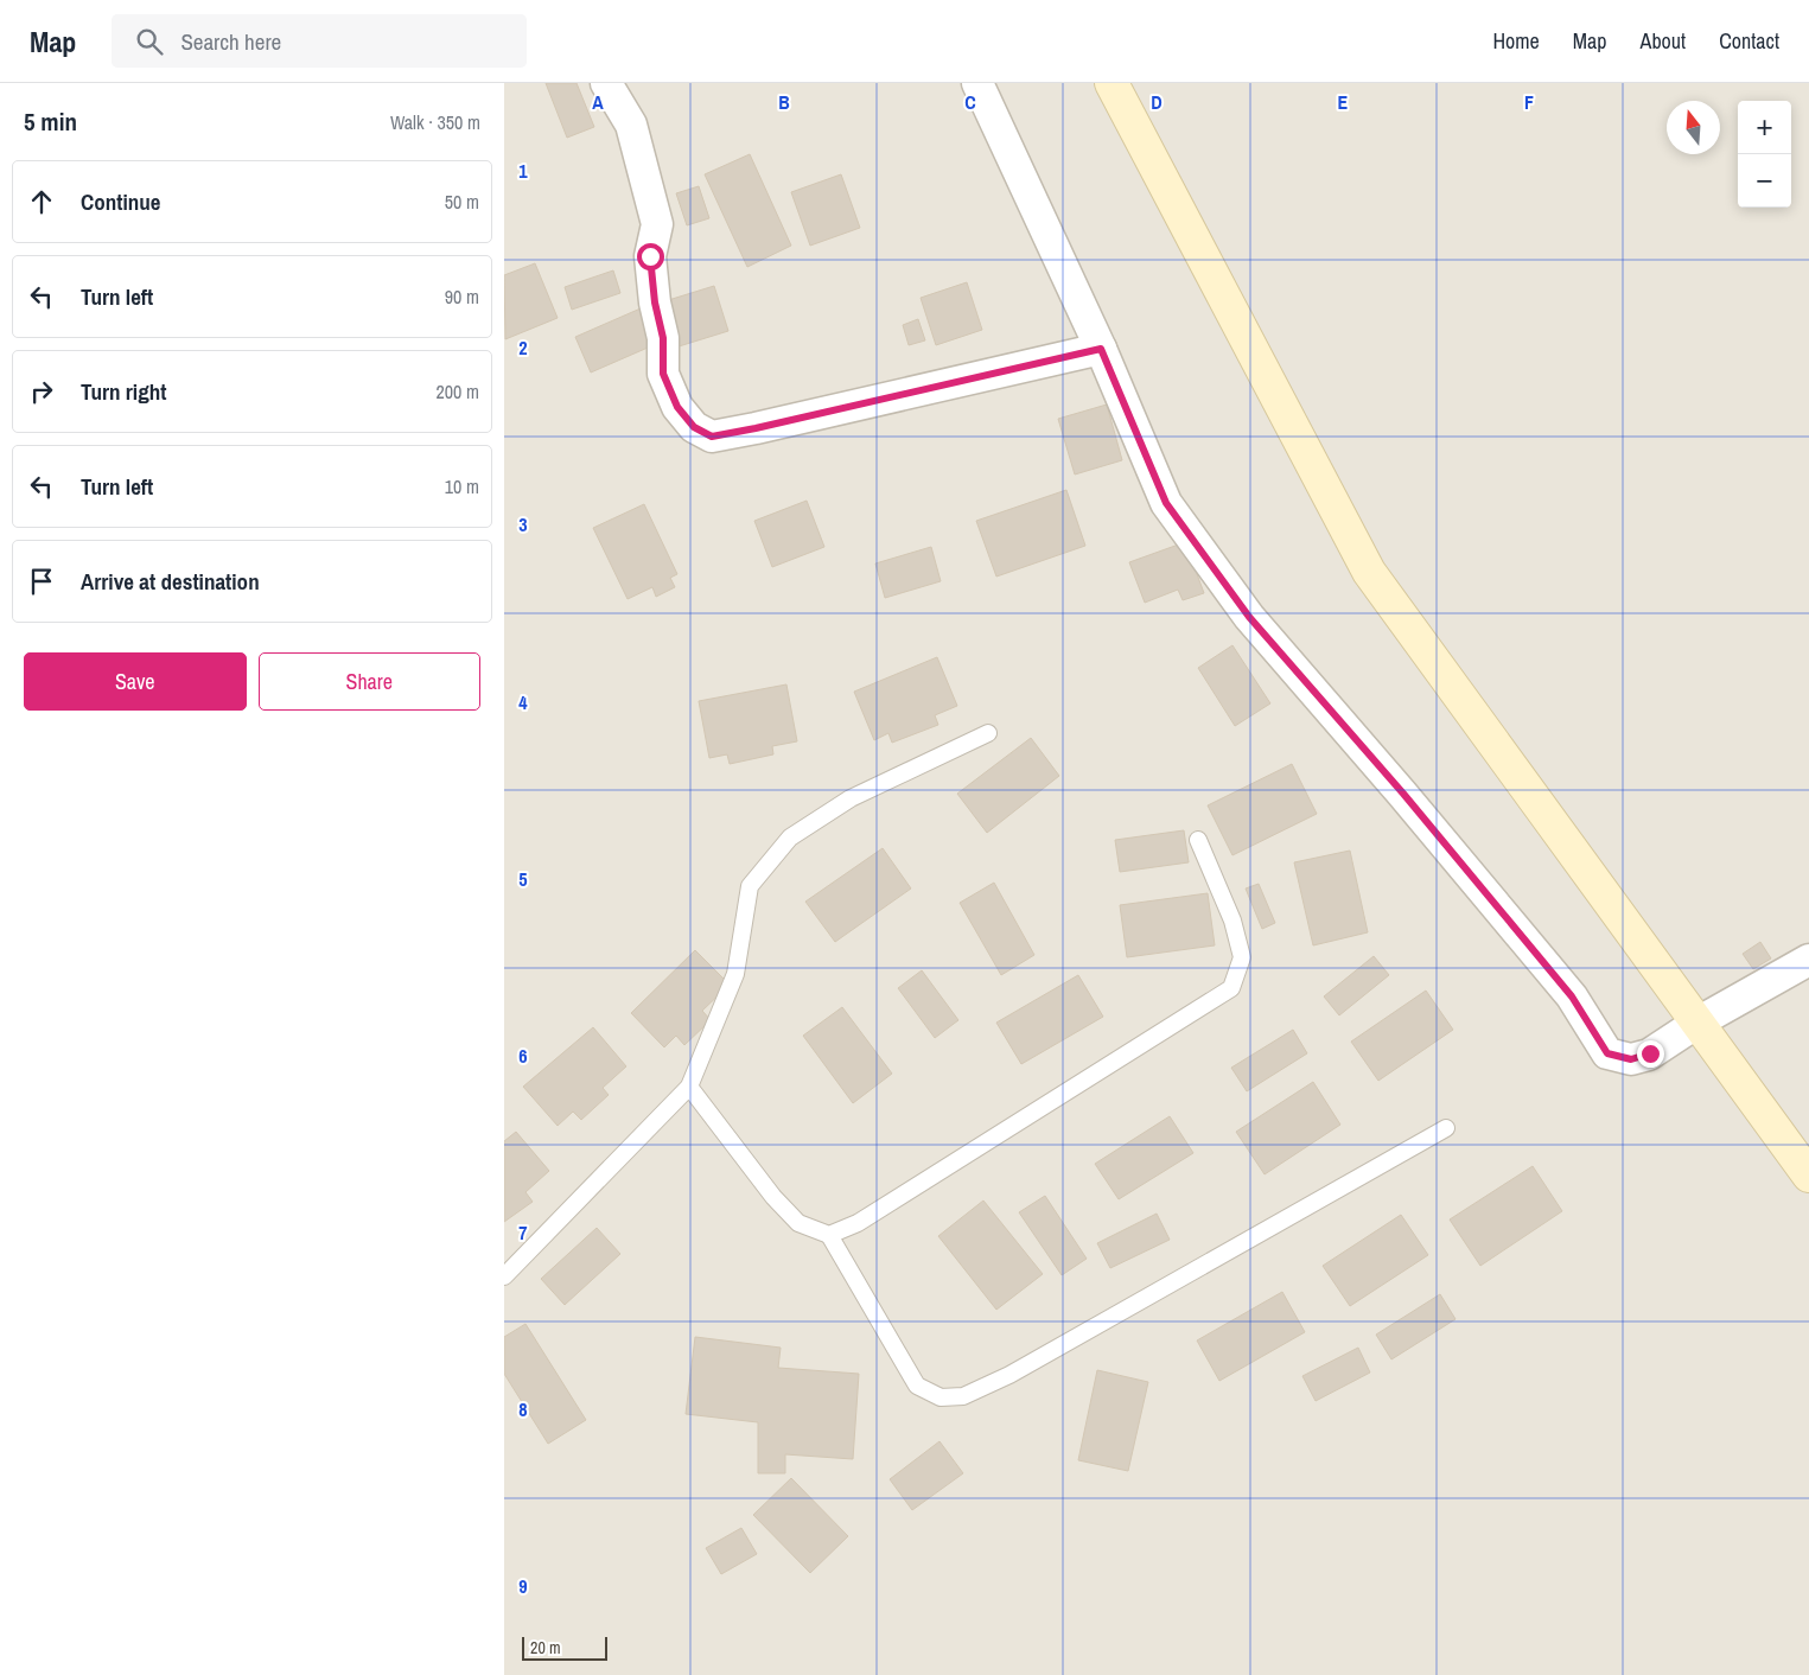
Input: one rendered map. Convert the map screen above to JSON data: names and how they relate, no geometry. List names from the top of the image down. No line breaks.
{"scale_bar":"20 m","north":"top","page":{"header":"Map","search":"Search here","nav":["Home","Map","About","Contact"],"heading":["5 min","Walk · 350 m"],"map_buttons":["+","−"],"list":[["Continue","50 m"],["Turn left","90 m"],["Turn right","200 m"],["Turn left","10 m"],"Arrive at destination"],"buttons":["Save","Share"],"scale":"20 m"},"grid":{"columns":["A","B","C","D","E","F"],"rows":["1","2","3","4","5","6","7","8","9"]}}
